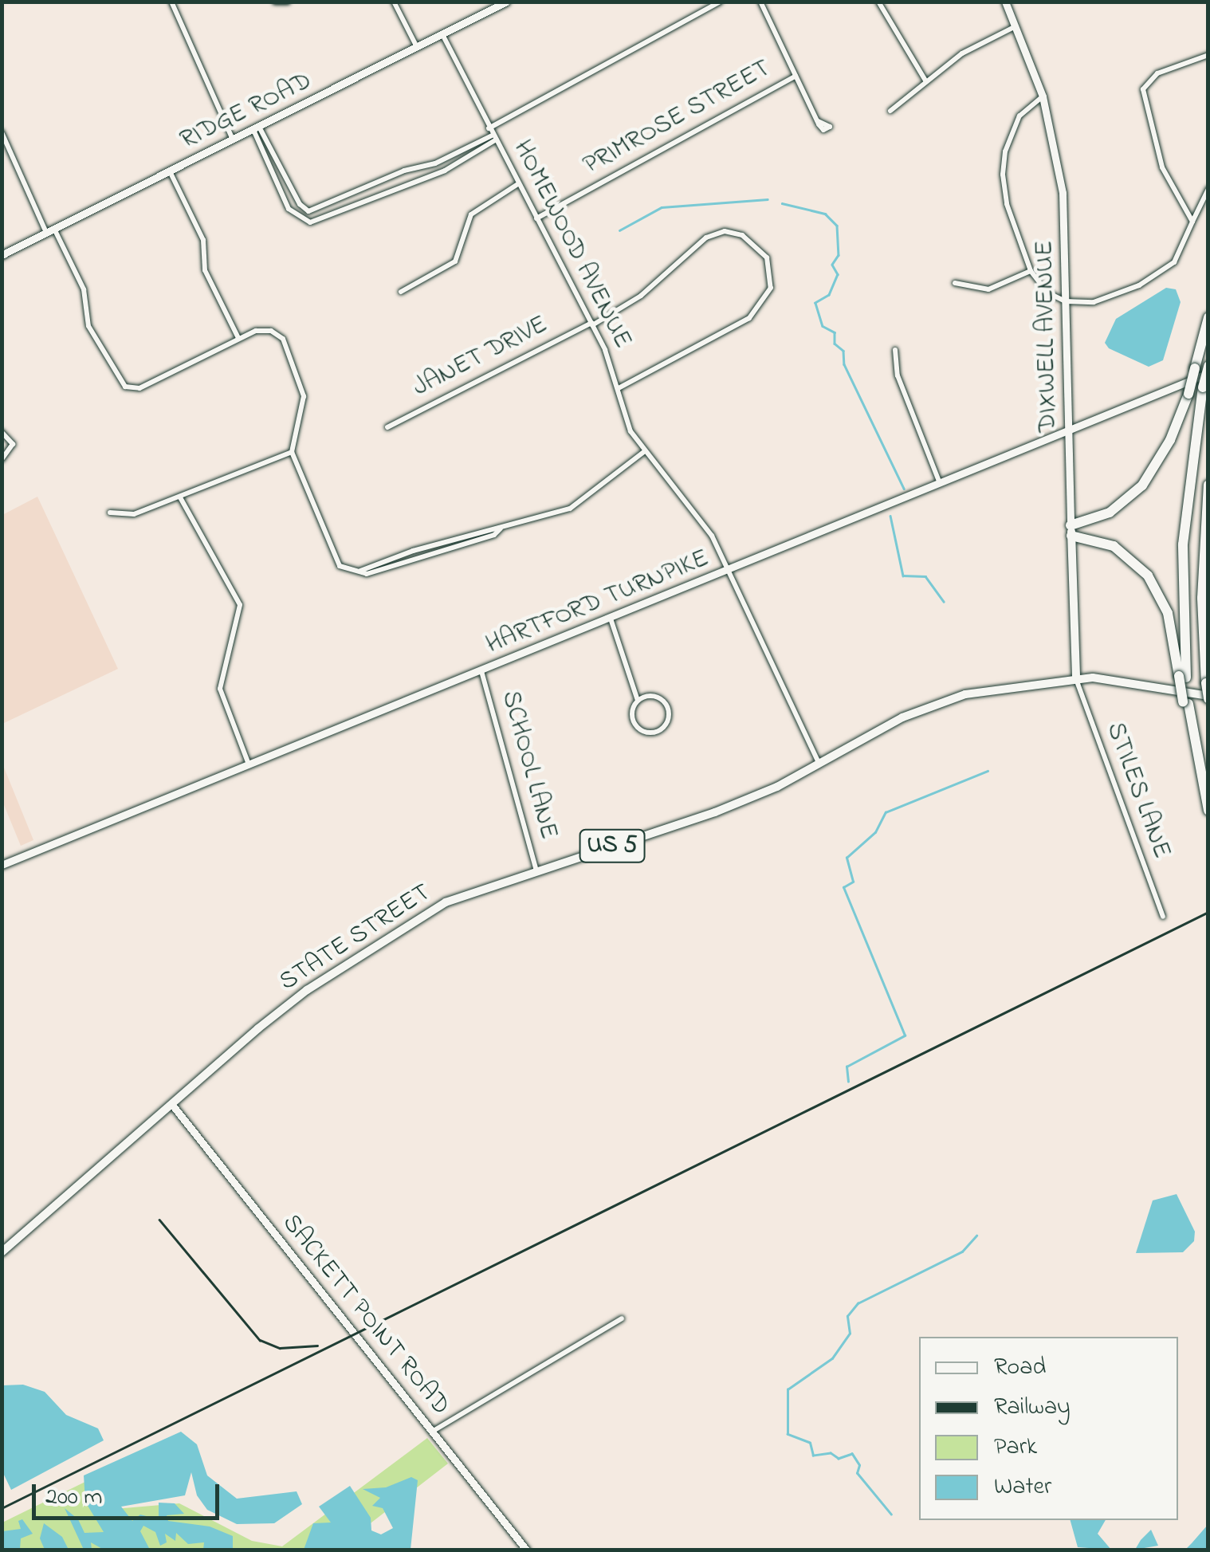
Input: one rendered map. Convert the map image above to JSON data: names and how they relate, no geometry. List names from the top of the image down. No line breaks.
{"streets":{"main road":["RIDGE ROAD","DIXWELL AVENUE","HARTFORD TURNPIKE","US 5","STATE STREET","SACKETT POINT ROAD"],"street":["PRIMROSE STREET","HOMEWOOD AVENUE","JANET DRIVE","SCHOOL LANE","STILES LANE"]},"crossings":[["RIDGE ROAD","HOMEWOOD AVENUE"],["PRIMROSE STREET","HOMEWOOD AVENUE"],["HOMEWOOD AVENUE","JANET DRIVE"],["HOMEWOOD AVENUE","HARTFORD TURNPIKE"],["HOMEWOOD AVENUE","STATE STREET"],["DIXWELL AVENUE","HARTFORD TURNPIKE"],["DIXWELL AVENUE","STILES LANE"],["DIXWELL AVENUE","STATE STREET"],["HARTFORD TURNPIKE","SCHOOL LANE"],["SCHOOL LANE","STATE STREET"],["STILES LANE","STATE STREET"],["STATE STREET","SACKETT POINT ROAD"]],"legend":["Road","Railway","Park","Water"],"scale_bar":"200 m"}
